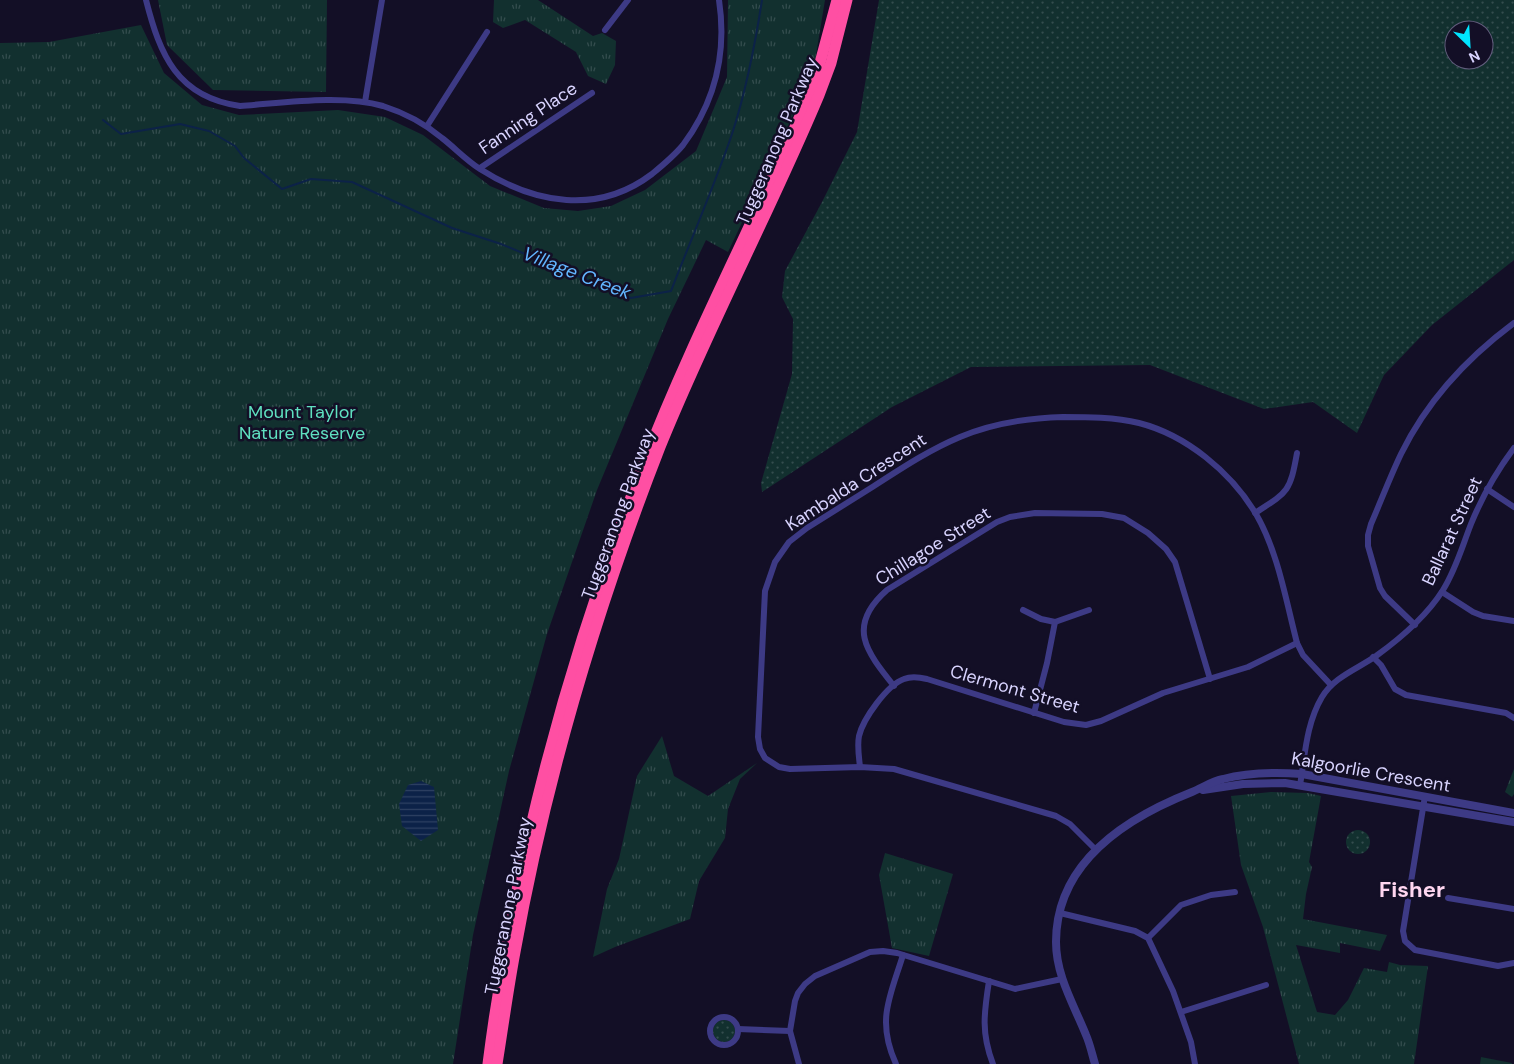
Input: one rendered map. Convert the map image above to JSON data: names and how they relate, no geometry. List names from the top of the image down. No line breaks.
{"streets":{"highway":["Tuggeranong Parkway"],"street":["Fanning Place","Kambalda Crescent","Ballarat Street","Chillagoe Street","Clermont Street","Kalgoorlie Crescent"]},"crossings":[["Kambalda Crescent","Ballarat Street"],["Kambalda Crescent","Clermont Street"],["Kambalda Crescent","Kalgoorlie Crescent"],["Ballarat Street","Kalgoorlie Crescent"],["Chillagoe Street","Clermont Street"]],"districts":["Fisher"],"water":["Village Creek"],"parks":["Mount Taylor Nature Reserve"],"north":"bottom right"}
